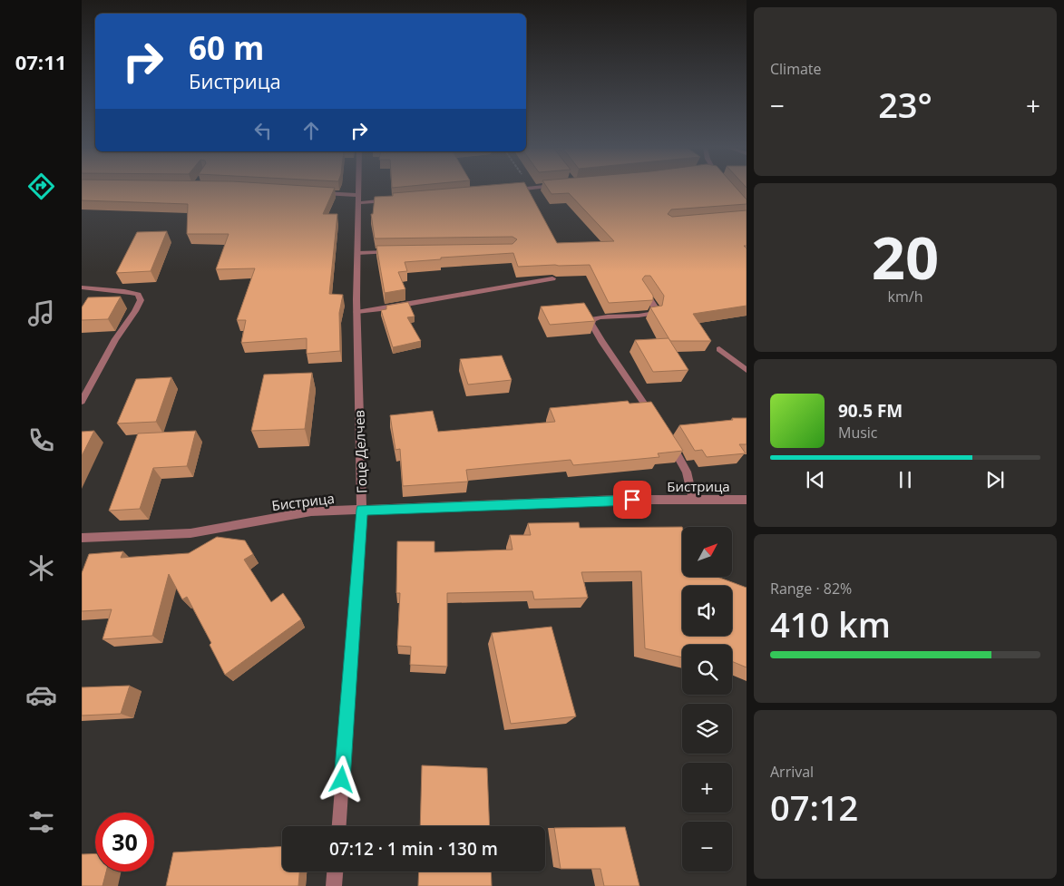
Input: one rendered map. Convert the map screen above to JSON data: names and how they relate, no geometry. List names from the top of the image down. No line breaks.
{"streets":{"street":["Гоце Делчев","Бистрица"]},"crossings":[["Гоце Делчев","Бистрица"]],"north":"top right","page":{"tabs":"07:11","tile":["Climate",["20","km/h"],["Range · 82%","410 km"],["Arrival","07:12"]],"turn":["60 m","Бистрица"],"heat":["−","23°","+"],"song":["90.5 FM","Music"],"map_buttons":["+","−"],"limit":"30","trip":"07:12 · 1 min · 130 m"}}
